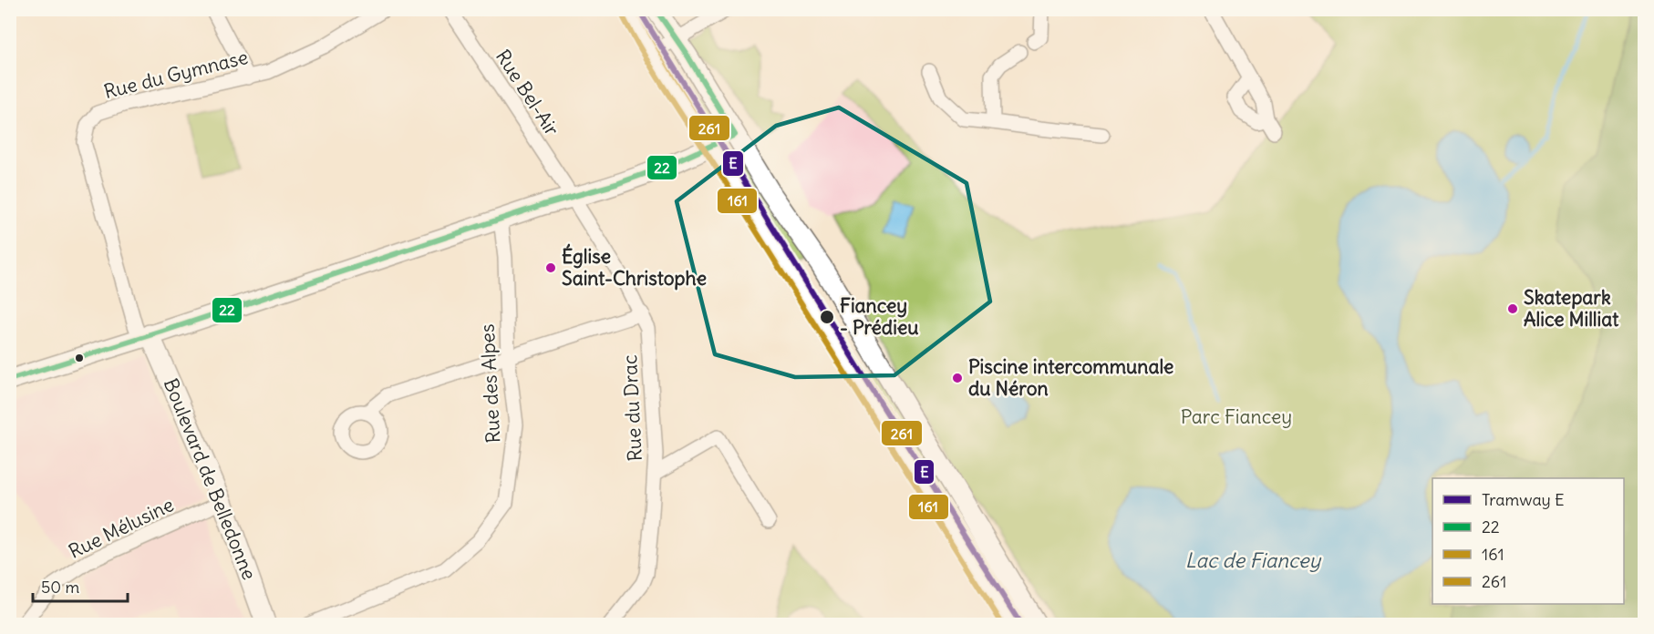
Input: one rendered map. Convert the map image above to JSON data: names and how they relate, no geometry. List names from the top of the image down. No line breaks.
{"streets":{"main road":["Boulevard de Belledonne"],"street":["Rue du Gymnase","Rue Bel-Air","Rue des Alpes","Rue du Drac","Rue Mélusine"]},"crossings":[["Rue du Gymnase","Boulevard de Belledonne"],["Rue Bel-Air","Rue du Drac"],["Boulevard de Belledonne","Rue Mélusine"]],"water":["Lac de Fiancey"],"parks":["Parc Fiancey"],"places":["Église Saint-Christophe","Skatepark Alice Milliat","Fiancey - Prédieu","Piscine intercommunale du Néron"],"lines":["tram line E","transit line 22","transit line 261","transit line 161"],"legend":["Tramway E","22","161","261"],"scale_bar":"50 m"}
